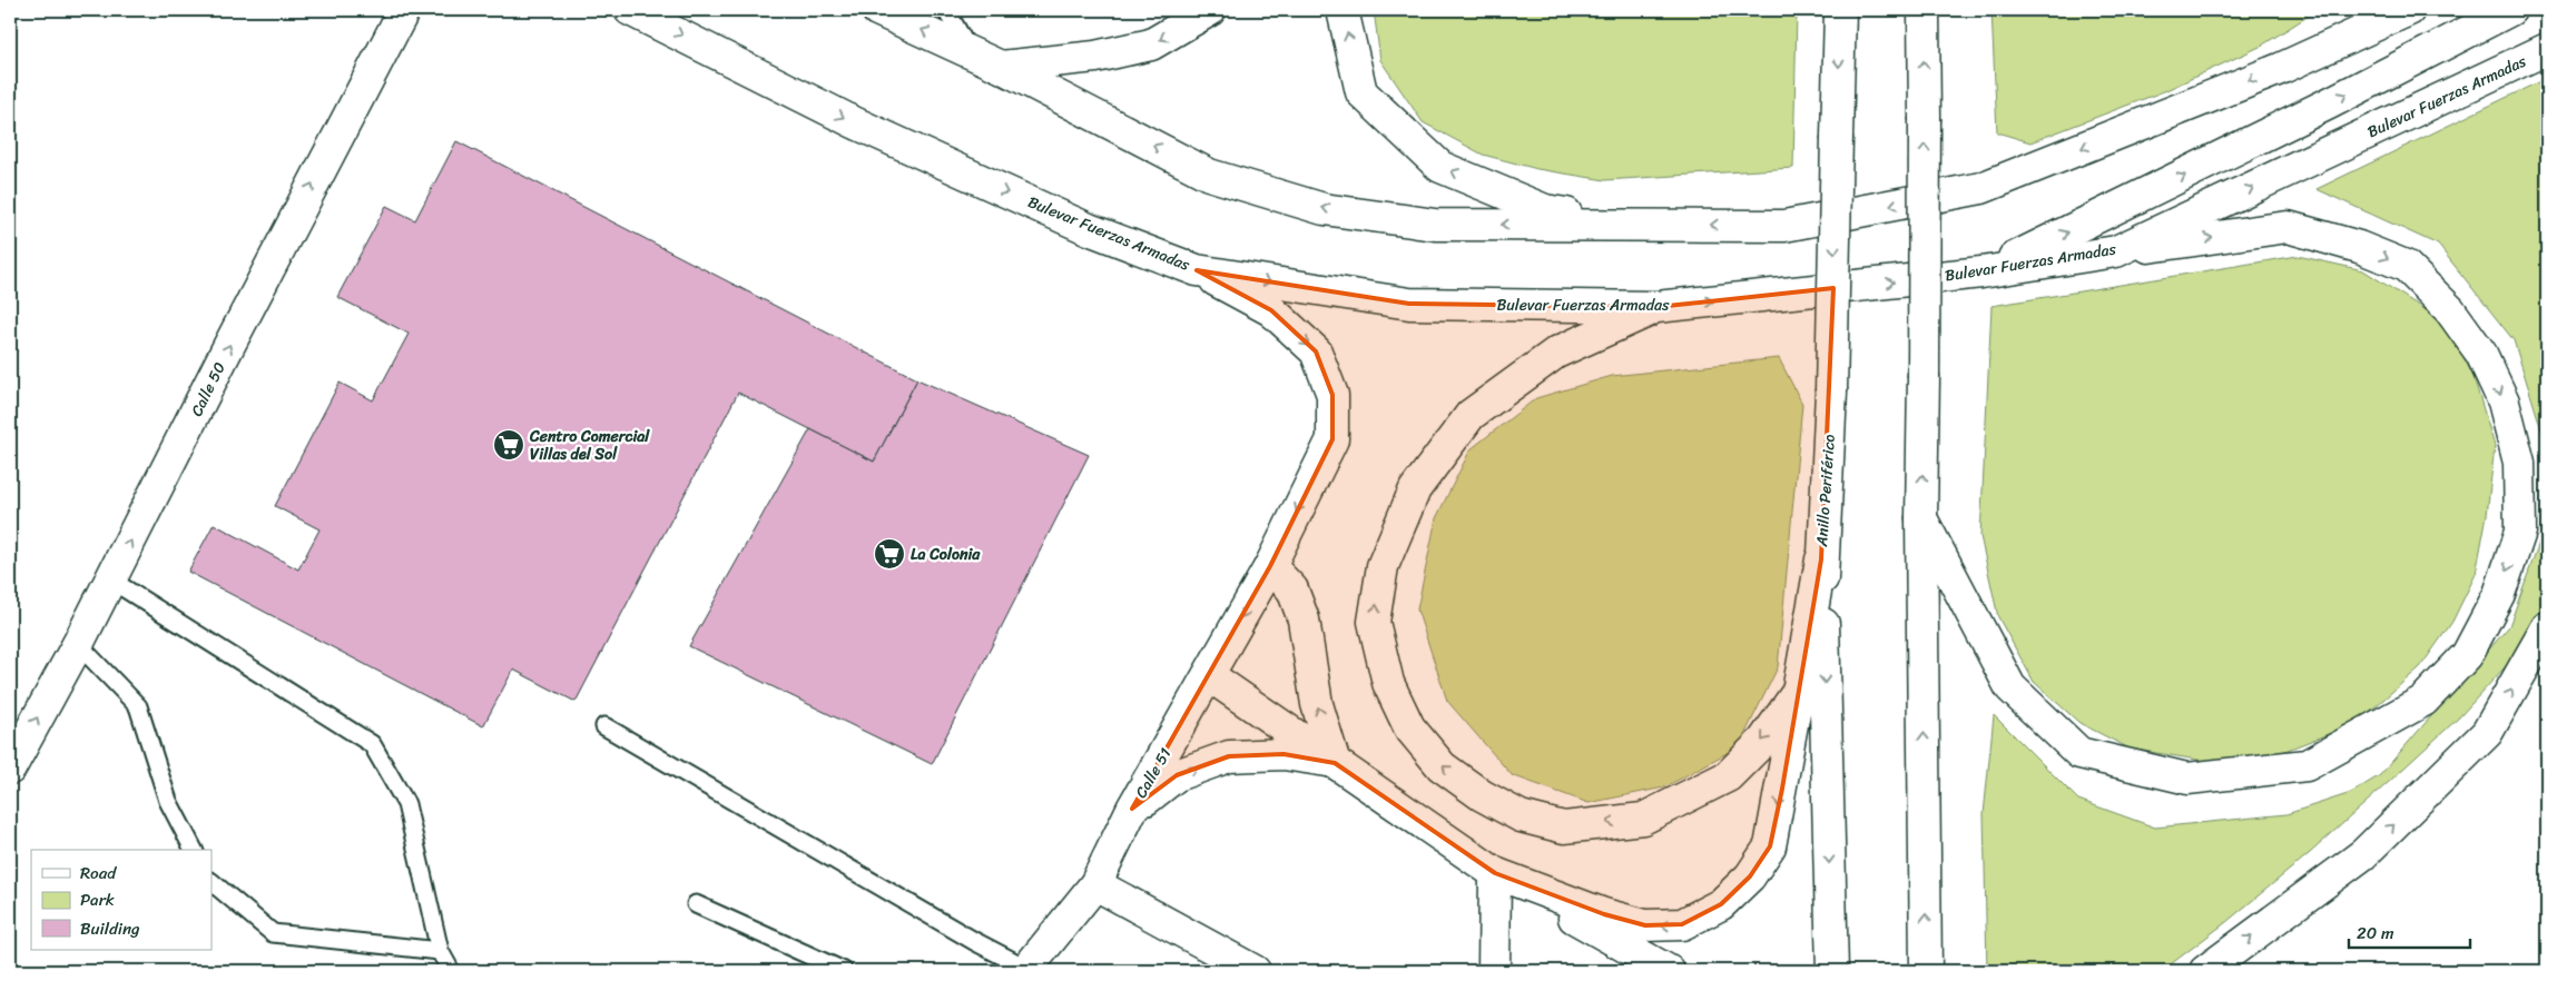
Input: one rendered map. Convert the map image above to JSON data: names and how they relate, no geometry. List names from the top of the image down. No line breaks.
{"streets":{"main road":["Bulevar Fuerzas Armadas","Calle 50","Anillo Periférico","Calle 51"]},"crossings":[["Bulevar Fuerzas Armadas","Calle 51"]],"one_way":["Calle 50"],"places":{"supermarket":["Centro Comercial Villas del Sol","La Colonia"]},"legend":["Road","Park","Building"],"scale_bar":"20 m"}
